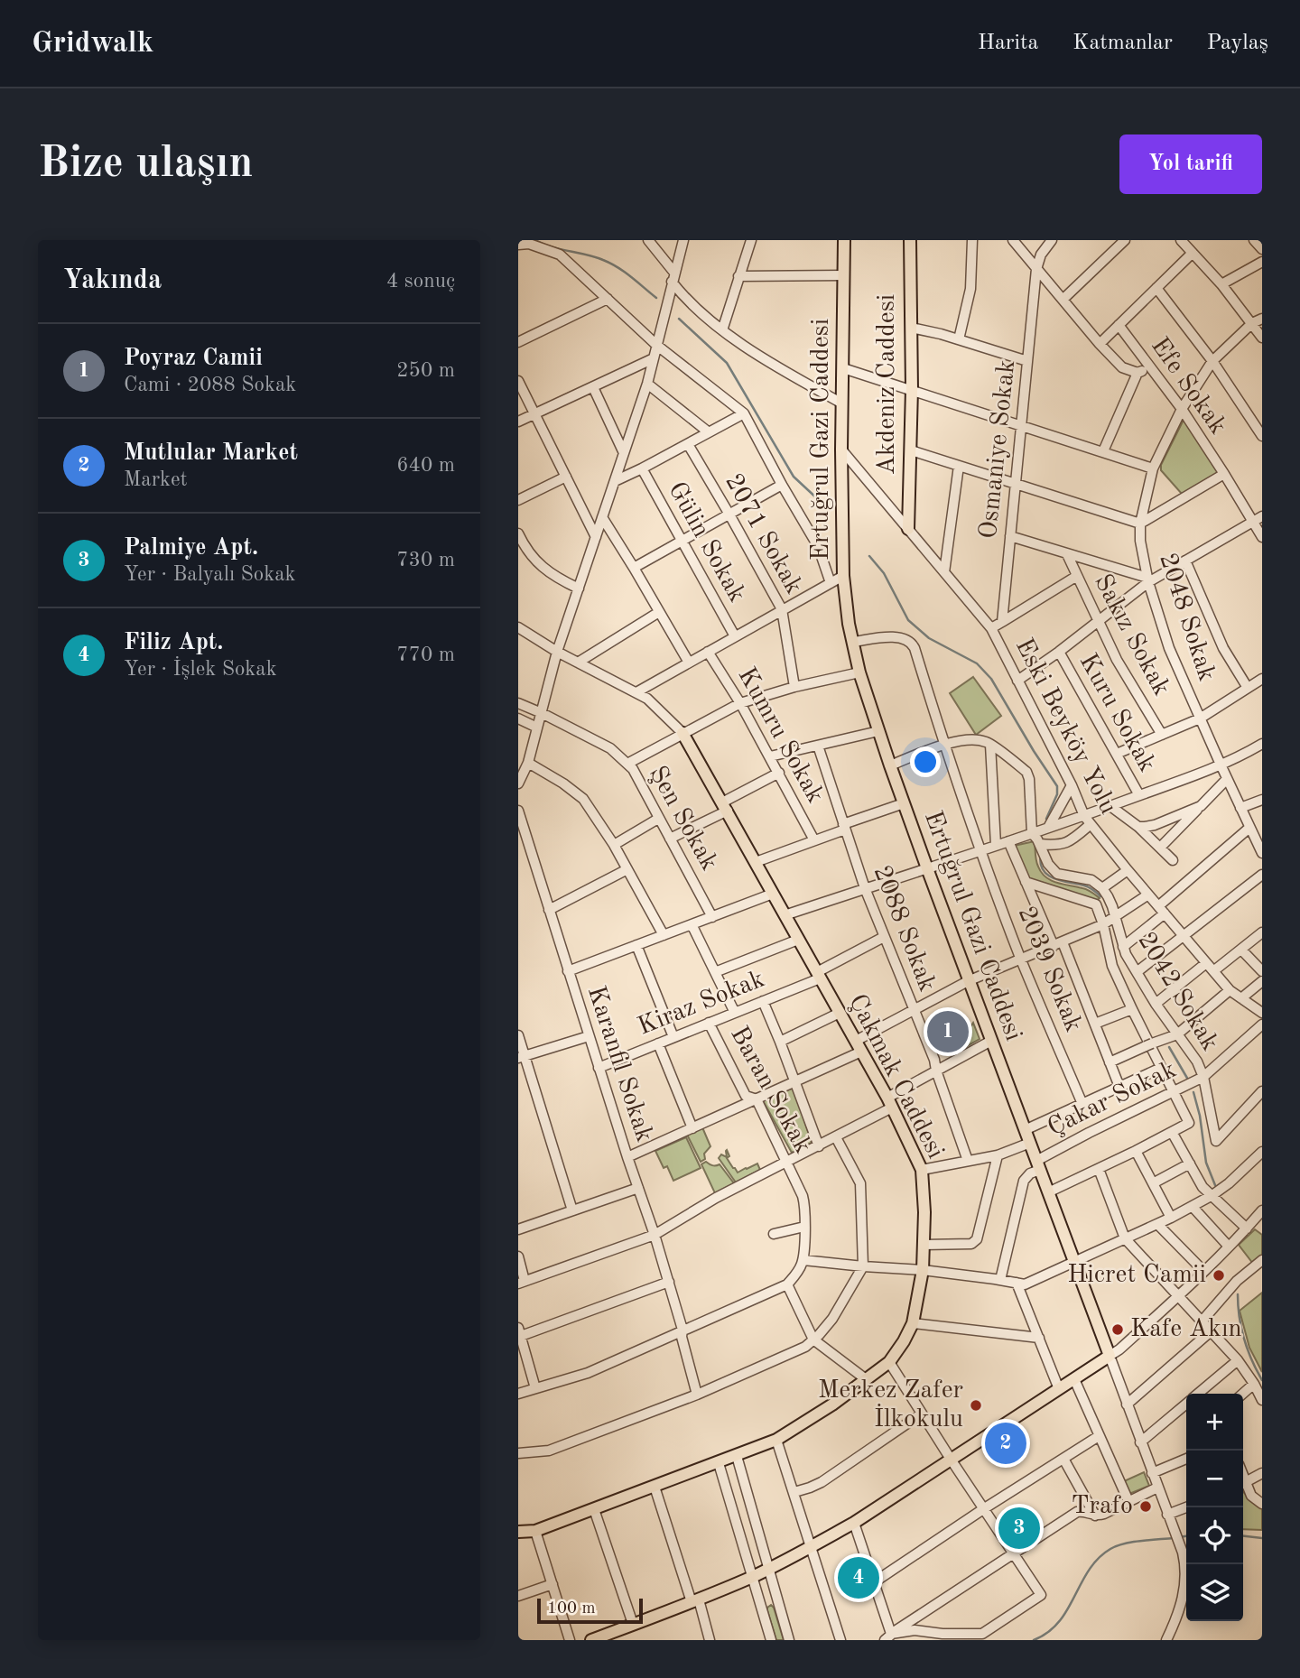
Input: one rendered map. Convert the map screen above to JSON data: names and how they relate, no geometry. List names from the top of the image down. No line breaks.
{"streets":{"main road":["Akdeniz Caddesi","Ertuğrul Gazi Caddesi","Çakmak Caddesi"],"street":["Efe Sokak","Osmaniye Sokak","2071 Sokak","Gülin Sokak","2048 Sokak","Sakız Sokak","Kuru Sokak","Eski Beyköy Yolu","Kumru Sokak","Şen Sokak","2088 Sokak","2039 Sokak","2042 Sokak","Kiraz Sokak","Karanfil Sokak","Baran Sokak","Çakar Sokak"]},"crossings":[["Akdeniz Caddesi","Eski Beyköy Yolu"],["Efe Sokak","Osmaniye Sokak"],["Efe Sokak","2048 Sokak"],["Ertuğrul Gazi Caddesi","Eski Beyköy Yolu"],["Ertuğrul Gazi Caddesi","2039 Sokak"],["Ertuğrul Gazi Caddesi","Çakar Sokak"],["2088 Sokak","Kiraz Sokak"],["2042 Sokak","Çakar Sokak"],["Kiraz Sokak","Karanfil Sokak"],["Kiraz Sokak","Çakmak Caddesi"],["Kiraz Sokak","Baran Sokak"]],"places":["Hicret Camii","Kafe Akın","Merkez Zafer İlkokulu","Trafo"],"scale_bar":"100 m","page":{"header":"Gridwalk","nav":["Harita","Katmanlar","Paylaş"],"buttons":"Yol tarifi","title":"Bize ulaşın","heading":["Yakında","4 sonuç"],"list":[{"mark":"1","name":"Poyraz Camii","note":"Cami · 2088 Sokak","value":"250 m"},{"mark":"2","name":"Mutlular Market","note":"Market","value":"640 m"},{"mark":"3","name":"Palmiye Apt.","note":"Yer · Balyalı Sokak","value":"730 m"},{"mark":"4","name":"Filiz Apt.","note":"Yer · İşlek Sokak","value":"770 m"}],"pins":["1","2","3","4"],"map_buttons":["+","−"],"scale":"100 m"}}
